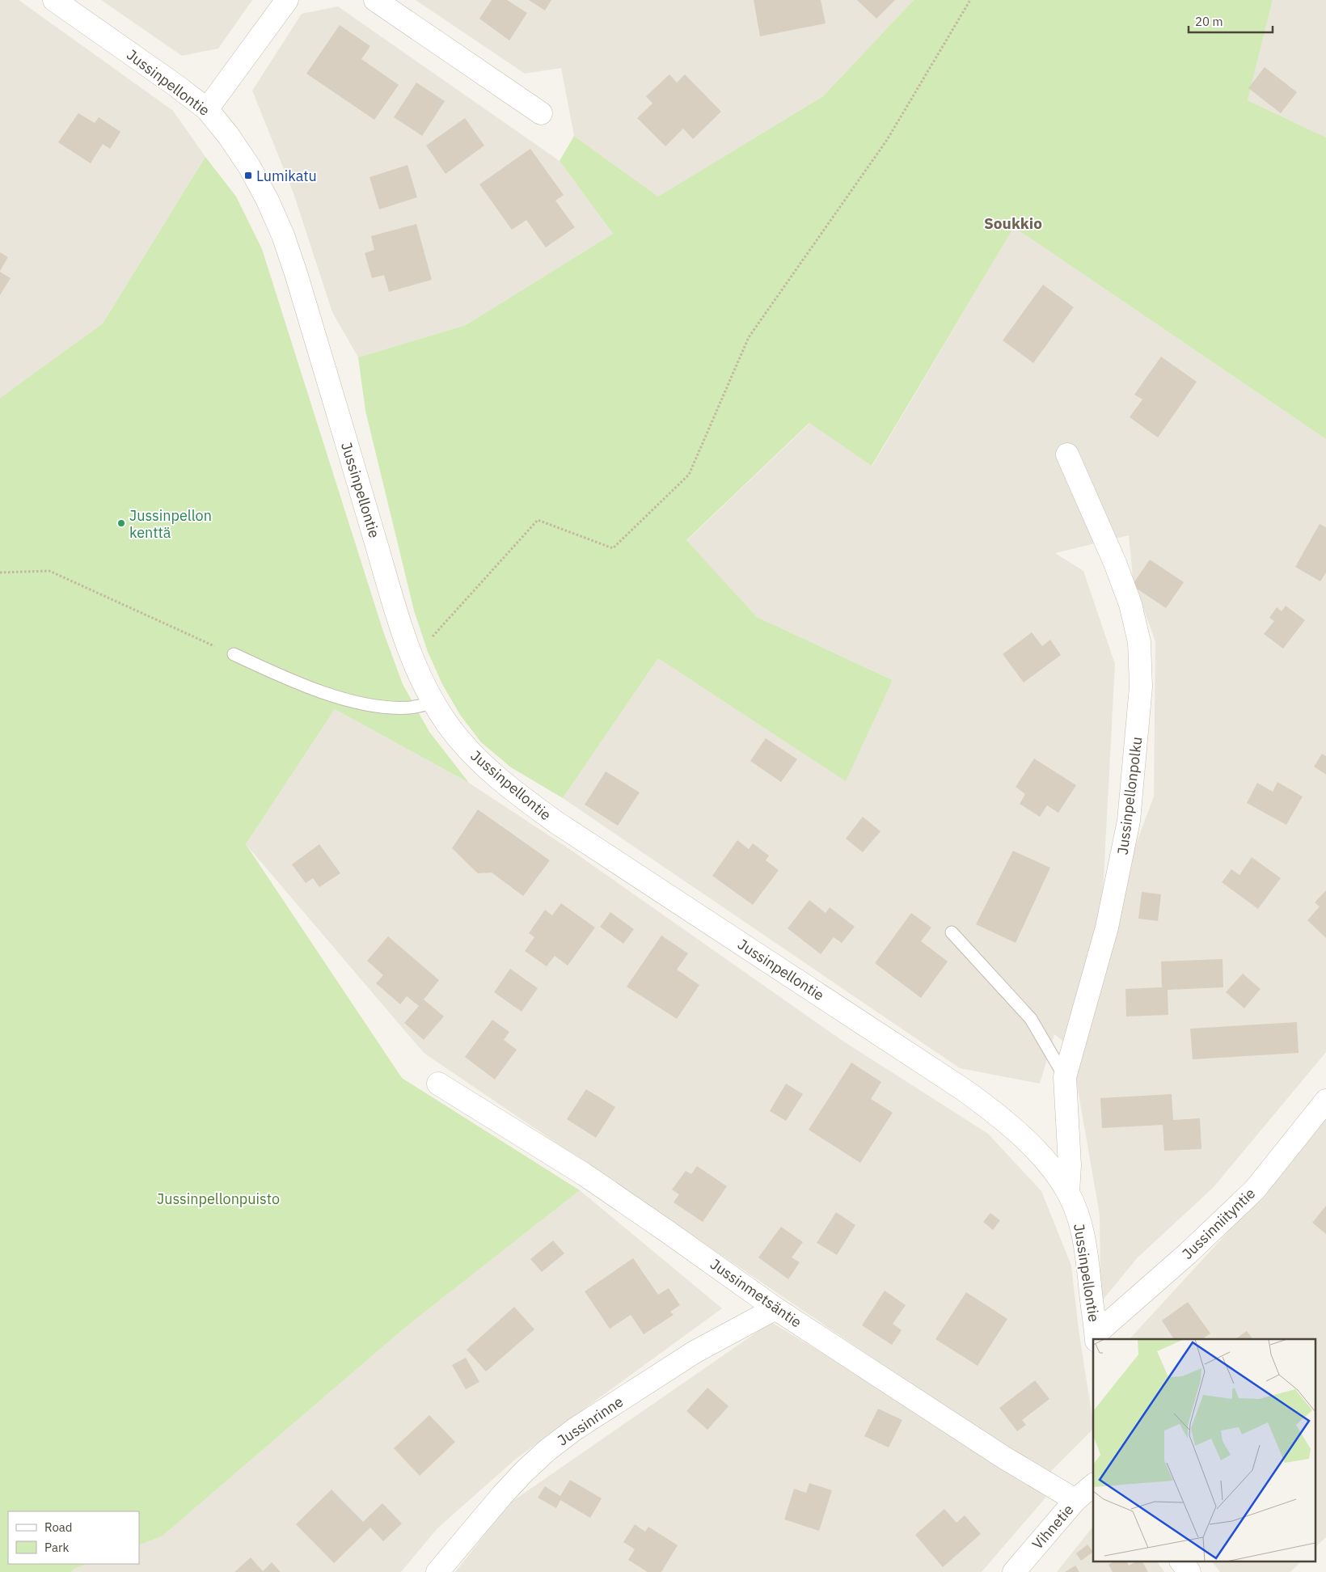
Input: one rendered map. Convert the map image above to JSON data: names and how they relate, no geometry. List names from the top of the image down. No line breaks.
{"streets":{"street":["Jussinpellontie","Jussinpellonpolku","Jussinniityntie","Jussinmetsäntie","Jussinrinne","Vihnetie"]},"crossings":[["Jussinpellontie","Jussinpellonpolku"],["Jussinpellontie","Jussinniityntie"],["Jussinmetsäntie","Jussinrinne"],["Jussinmetsäntie","Vihnetie"]],"districts":["Soukkio"],"parks":["Jussinpellonpuisto"],"places":{"transit":["Lumikatu"],"other":["Jussinpellon kenttä"]},"legend":["Road","Park"],"scale_bar":"20 m"}
